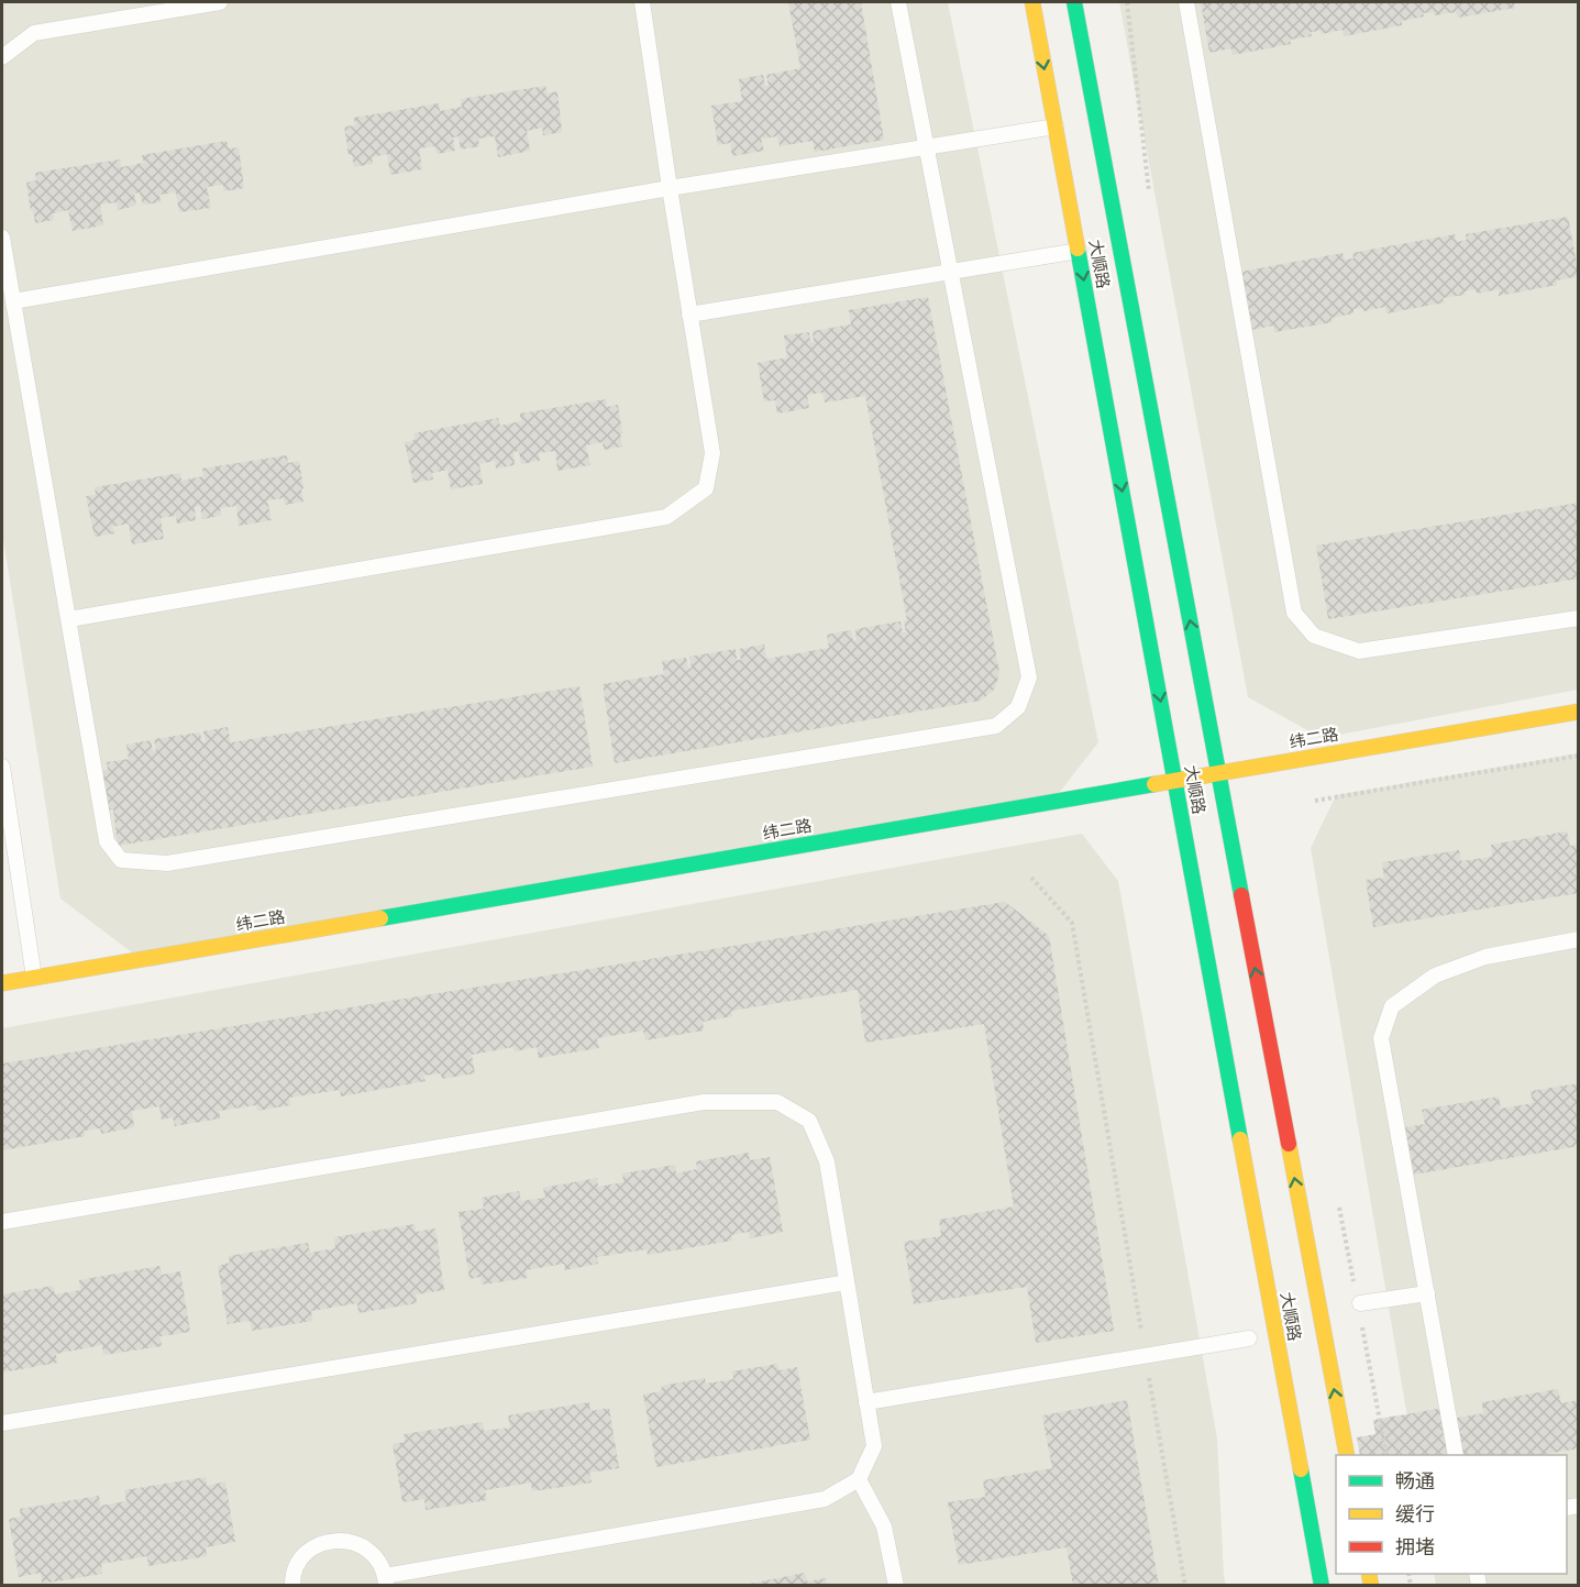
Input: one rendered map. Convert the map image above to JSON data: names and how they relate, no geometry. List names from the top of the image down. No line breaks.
{"streets":{"street":["大顺路","纬二路"]},"crossings":[["大顺路","纬二路"]],"legend":["畅通","缓行","拥堵"]}
